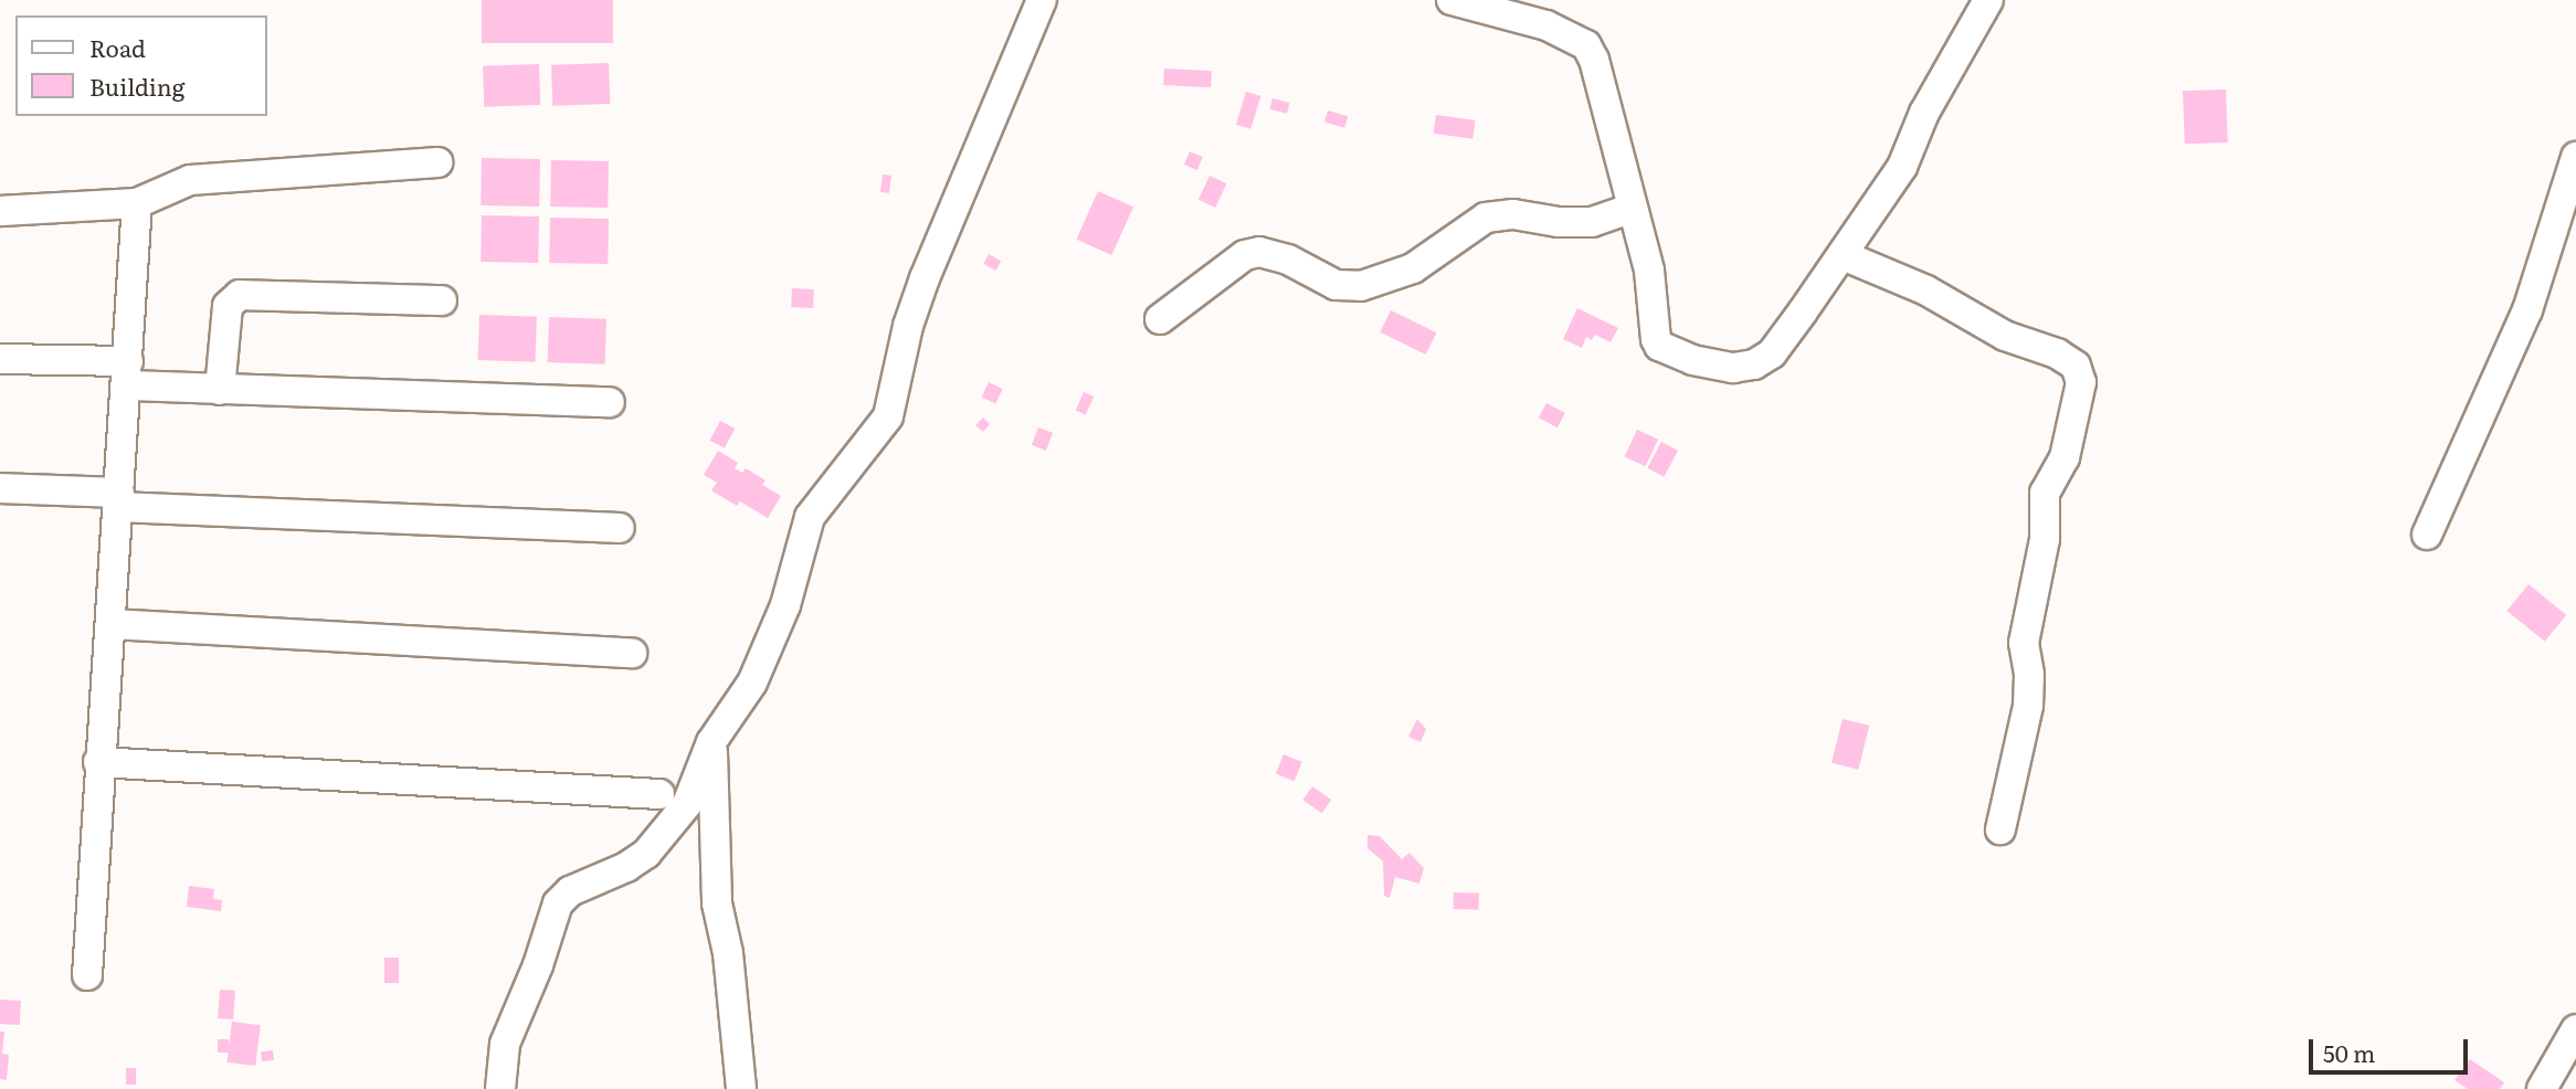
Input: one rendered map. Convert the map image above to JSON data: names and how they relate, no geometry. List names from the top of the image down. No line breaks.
{"legend":["Road","Building"],"scale_bar":"50 m"}
